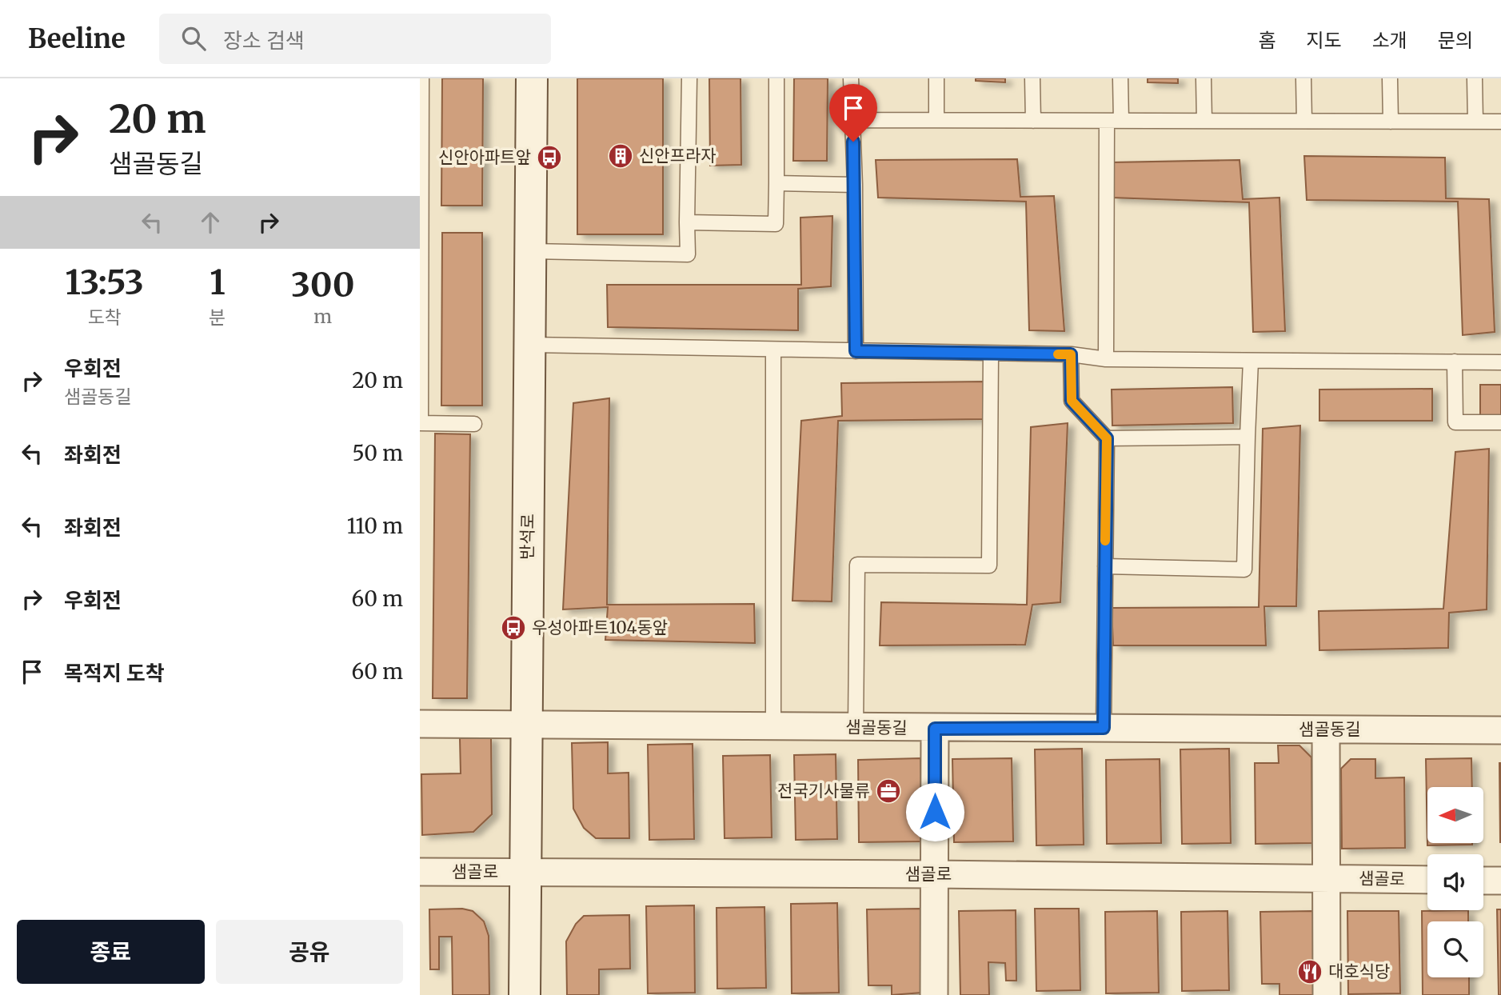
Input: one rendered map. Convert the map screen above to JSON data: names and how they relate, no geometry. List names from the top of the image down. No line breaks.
{"streets":{"street":["반석로","샘골동길","샘골로"]},"crossings":[["반석로","샘골동길"],["반석로","샘골로"]],"places":{"building":["신안프라자"],"bus stop":["신안아파트앞","우성아파트104동앞"],"office":["전국기사물류"],"restaurant":["대호식당"]},"north":"left","page":{"header":"Beeline","search":"장소 검색","nav":["홈","지도","소개","문의"],"turn":["20 m","샘골동길"],"eta":["13:53","도착","1","분","300","m"],"list":[{"name":"우회전","note":"샘골동길","value":"20 m"},{"name":"좌회전","value":"50 m"},{"name":"좌회전","value":"110 m"},{"name":"우회전","value":"60 m"},{"name":"목적지 도착","value":"60 m"}],"buttons":["종료","공유"]}}
